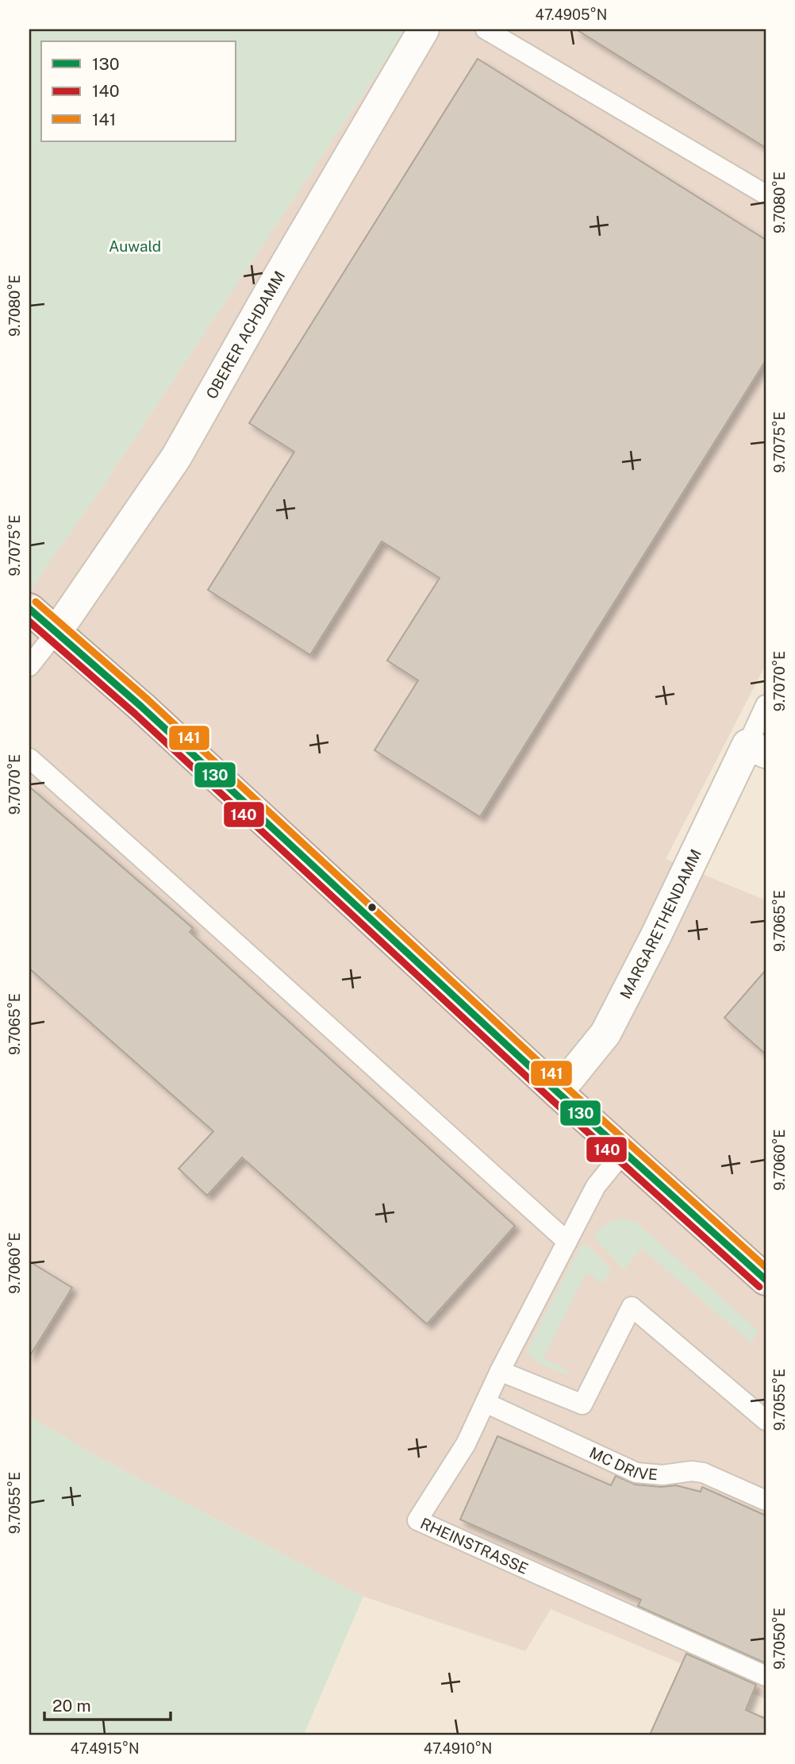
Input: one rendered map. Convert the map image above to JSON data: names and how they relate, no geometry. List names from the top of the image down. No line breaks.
{"streets":{"street":["OBERER ACHDAMM","MARGARETHENDAMM"],"lane":["MC DRIVE","RHEINSTRASSE"]},"crossings":[["MC DRIVE","RHEINSTRASSE"]],"parks":["Auwald"],"lines":["transit line 141","transit line 130","transit line 140"],"legend":["130","140","141"],"scale_bar":"20 m","coordinates":["47.4905°N","9.7080°E","9.7075°E","9.7070°E","9.7065°E","9.7060°E","9.7055°E","9.7050°E","47.4915°N","47.4910°N"]}
